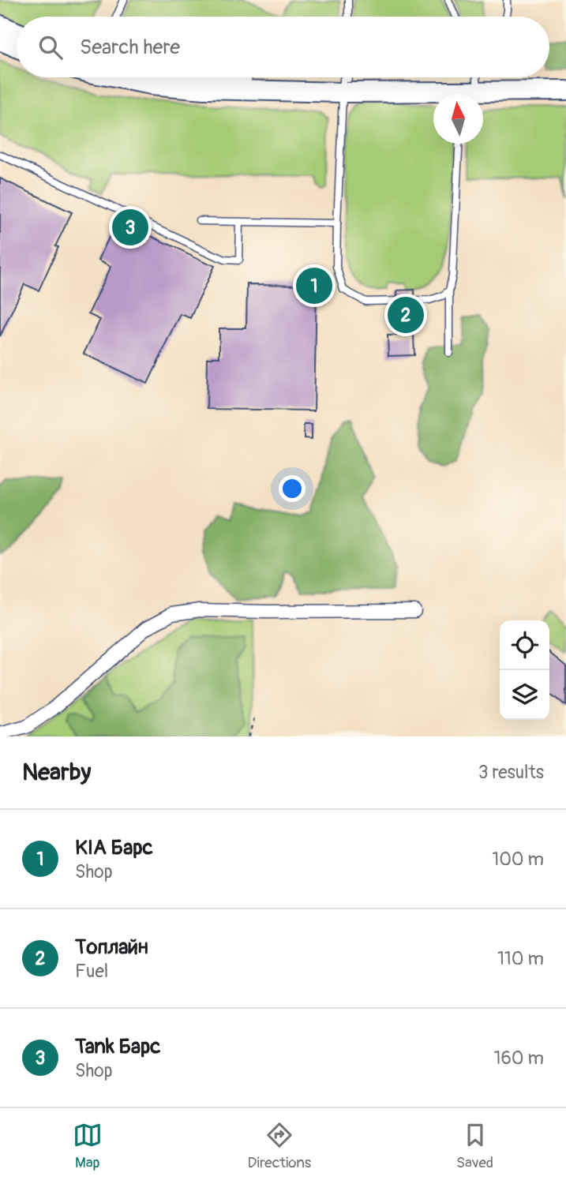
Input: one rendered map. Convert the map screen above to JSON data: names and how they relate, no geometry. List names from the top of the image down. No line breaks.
{"north":"top","page":{"search":"Search here","pins":["3","1","2"],"heading":["Nearby","3 results"],"list":[{"mark":"1","name":"KIA Барс","note":"Shop","value":"100 m"},{"mark":"2","name":"Топлайн","note":"Fuel","value":"110 m"},{"mark":"3","name":"Tank Барс","note":"Shop","value":"160 m"}],"nav":["Map","Directions","Saved"]}}
